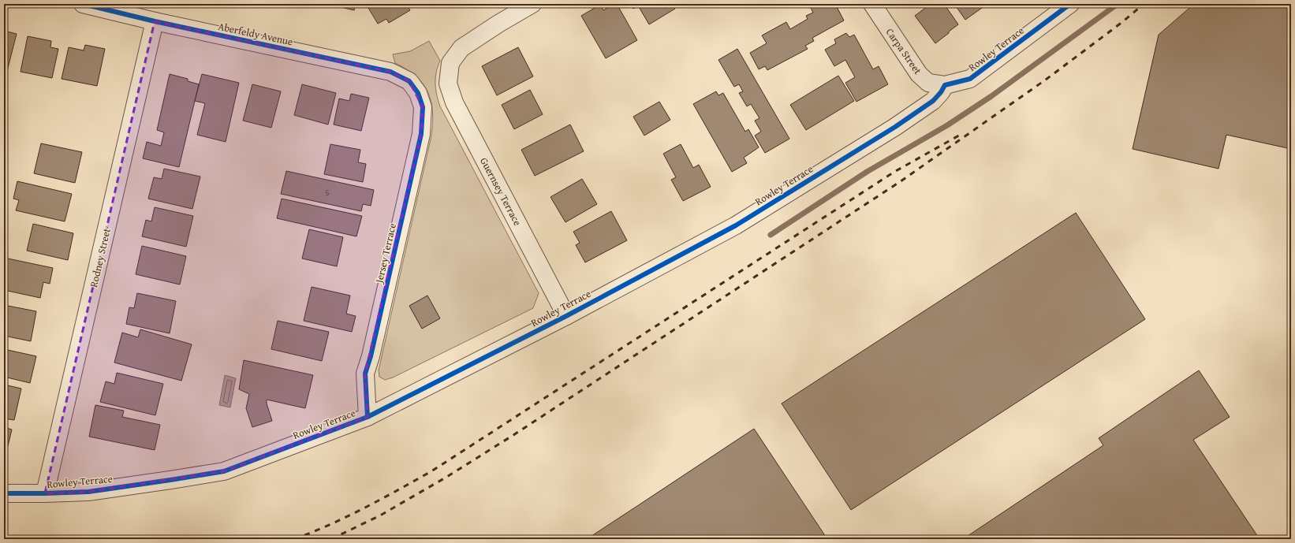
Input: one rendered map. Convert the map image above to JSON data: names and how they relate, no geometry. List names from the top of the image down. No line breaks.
{"streets":{"street":["Aberfeldy Avenue","Rowley Terrace","Carpa Street","Guernsey Terrace","Jersey Terrace","Rodney Street"]},"crossings":[["Aberfeldy Avenue","Jersey Terrace"],["Aberfeldy Avenue","Rodney Street"],["Rowley Terrace","Carpa Street"],["Rowley Terrace","Guernsey Terrace"],["Rowley Terrace","Jersey Terrace"],["Rowley Terrace","Rodney Street"]],"house_numbers":["5"]}
